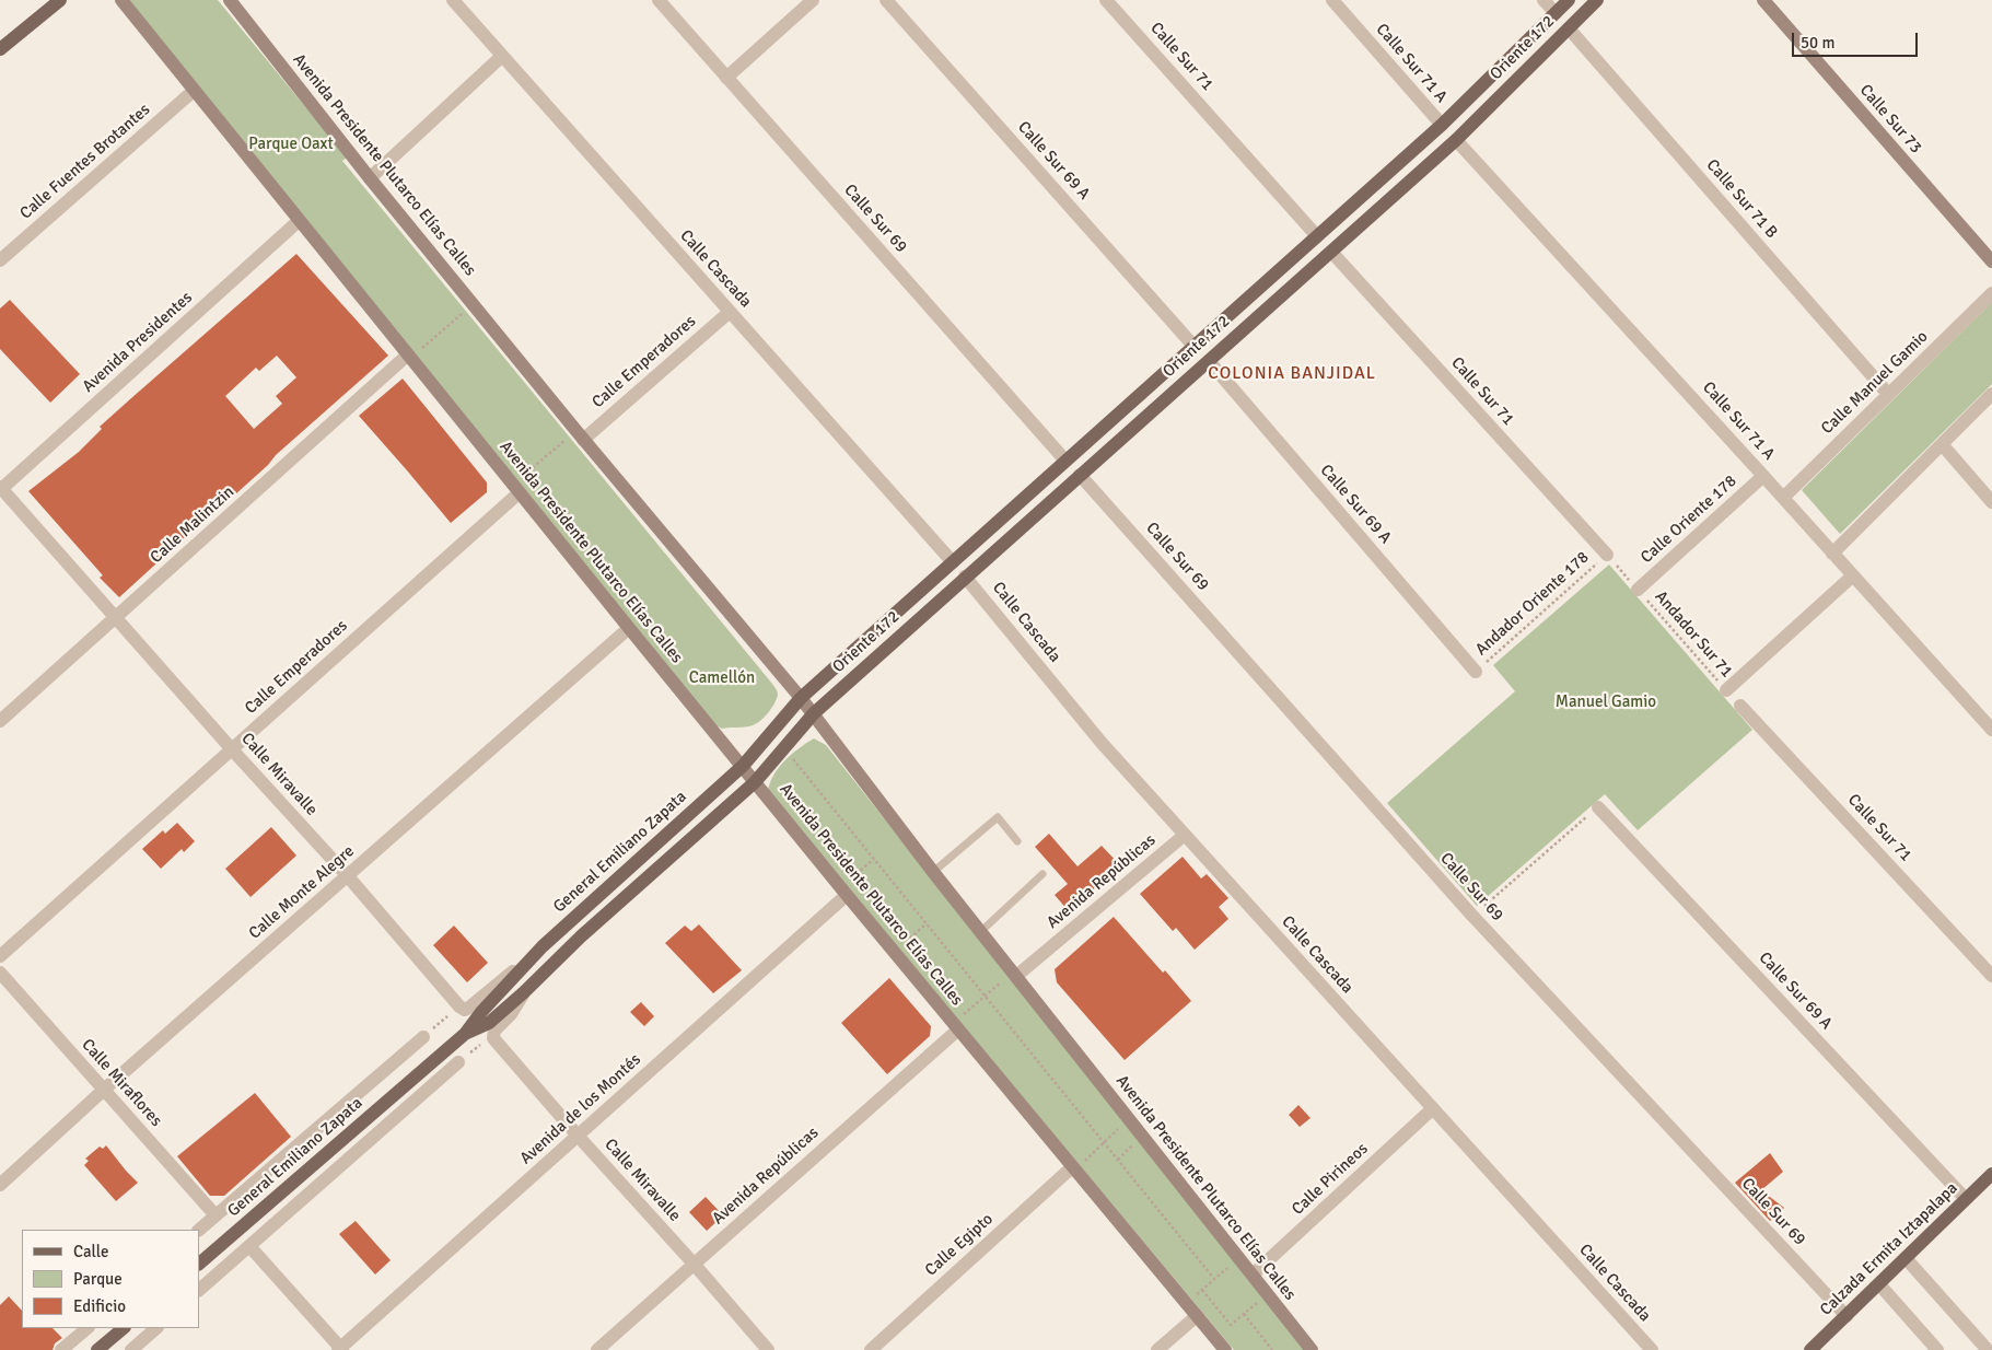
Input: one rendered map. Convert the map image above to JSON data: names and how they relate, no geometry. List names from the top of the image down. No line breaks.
{"streets":{"main road":["Oriente 172","Calle Sur 73","Avenida Presidente Plutarco Elías Calles","General Emiliano Zapata","Calzada Ermita Iztapalapa"],"street":["Calle Sur 71","Calle Sur 71 A","Calle Sur 69 A","Calle Fuentes Brotantes","Calle Sur 71 B","Calle Sur 69","Calle Cascada","Avenida Presidentes","Calle Emperadores","Calle Manuel Gamio","Calle Oriente 178","Calle Malintzin","Calle Miravalle","Avenida Repúblicas","Calle Monte Alegre","Calle Miraflores","Avenida de los Montés","Calle Pirineos","Calle Egipto"],"path":["Andador Oriente 178","Andador Sur 71"]},"crossings":[["Oriente 172","Calle Sur 71"],["Oriente 172","Calle Sur 71 A"],["Oriente 172","Calle Sur 69 A"],["Oriente 172","Avenida Presidente Plutarco Elías Calles"],["Oriente 172","Calle Sur 71 B"],["Oriente 172","Calle Sur 69"],["Oriente 172","Calle Cascada"],["Oriente 172","General Emiliano Zapata"],["Calle Sur 71","Andador Oriente 178"],["Calle Sur 71","Andador Sur 71"],["Calle Sur 71 A","Calle Manuel Gamio"],["Calle Sur 71 A","Calle Oriente 178"],["Calle Sur 69 A","Andador Oriente 178"],["Calle Sur 69 A","Calzada Ermita Iztapalapa"],["Calle Fuentes Brotantes","Avenida Presidente Plutarco Elías Calles"],["Avenida Presidente Plutarco Elías Calles","Avenida Presidentes"],["Avenida Presidente Plutarco Elías Calles","Calle Emperadores"],["Avenida Presidente Plutarco Elías Calles","Calle Malintzin"],["Avenida Presidente Plutarco Elías Calles","General Emiliano Zapata"],["Avenida Presidente Plutarco Elías Calles","Avenida Repúblicas"],["Avenida Presidente Plutarco Elías Calles","Calle Monte Alegre"],["Avenida Presidente Plutarco Elías Calles","Avenida de los Montés"],["Avenida Presidente Plutarco Elías Calles","Calle Pirineos"],["Avenida Presidente Plutarco Elías Calles","Calle Egipto"],["Calle Sur 71 B","Calle Manuel Gamio"],["Calle Sur 69","Calzada Ermita Iztapalapa"],["Calle Cascada","Calle Emperadores"],["Calle Cascada","Avenida Repúblicas"],["Calle Cascada","Calle Pirineos"],["Avenida Presidentes","Calle Miravalle"],["Calle Emperadores","Calle Miravalle"],["Calle Oriente 178","Andador Sur 71"],["Calle Malintzin","Calle Miravalle"],["Andador Oriente 178","Andador Sur 71"],["Calle Miravalle","Avenida Repúblicas"],["Calle Miravalle","Calle Monte Alegre"],["Calle Miravalle","Avenida de los Montés"],["Calle Monte Alegre","Calle Miraflores"]],"districts":["COLONIA BANJIDAL"],"parks":["Parque Oaxt","Camellón","Manuel Gamio"],"legend":["Calle","Parque","Edificio"],"scale_bar":"50 m"}
